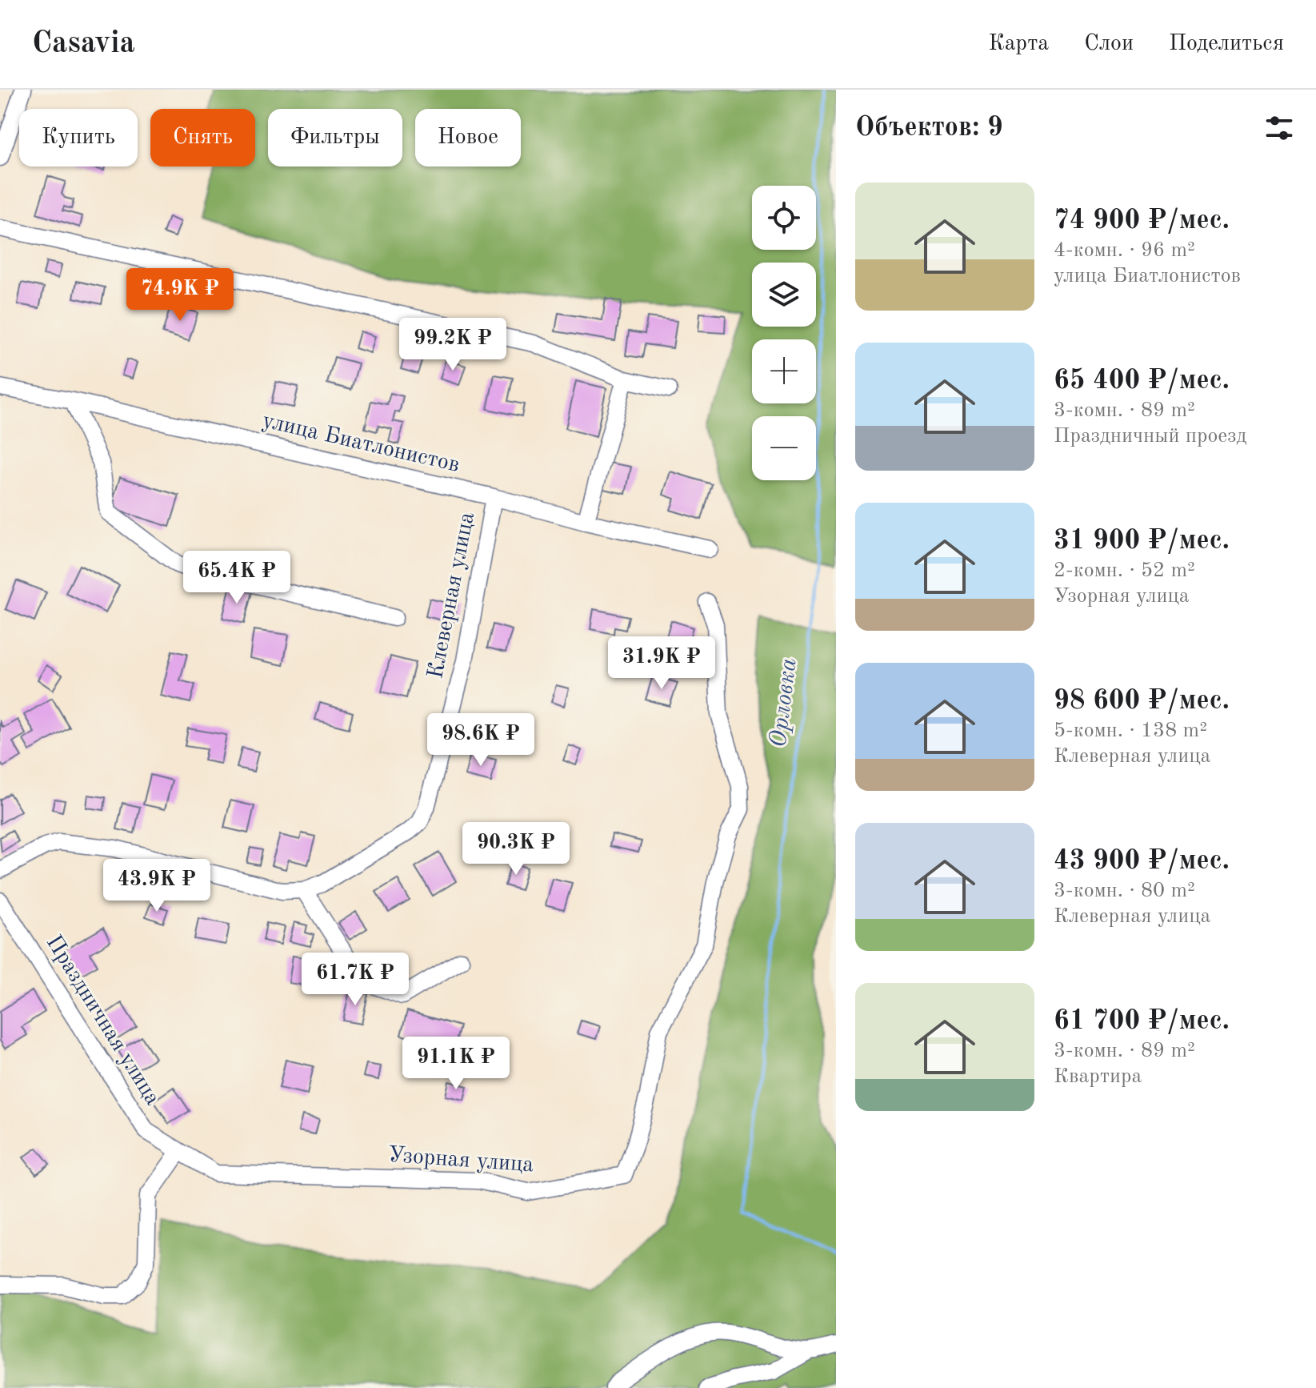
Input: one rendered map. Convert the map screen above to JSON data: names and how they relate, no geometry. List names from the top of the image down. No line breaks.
{"streets":{"street":["улица Биатлонистов","Клеверная улица","Праздничная улица","Узорная улица"]},"crossings":[["улица Биатлонистов","Клеверная улица"],["Праздничная улица","Узорная улица"]],"water":["Орловка"],"page":{"header":"Casavia","nav":["Карта","Слои","Поделиться"],"heading":"Объектов: 9","chip":["Купить","Снять","Фильтры","Новое"],"list":[{"name":"74 900 ₽/мес.","note":"4-комн. · 96 m² · улица Биатлонистов"},{"name":"65 400 ₽/мес.","note":"3-комн. · 89 m² · Праздничный проезд"},{"name":"31 900 ₽/мес.","note":"2-комн. · 52 m² · Узорная улица"},{"name":"98 600 ₽/мес.","note":"5-комн. · 138 m² · Клеверная улица"},{"name":"43 900 ₽/мес.","note":"3-комн. · 80 m² · Клеверная улица"},{"name":"61 700 ₽/мес.","note":"3-комн. · 89 m² · Квартира"}],"map_buttons":["+","−"],"price":["74.9K ₽","99.2K ₽","65.4K ₽","31.9K ₽","98.6K ₽","90.3K ₽","43.9K ₽","61.7K ₽","91.1K ₽"]}}
